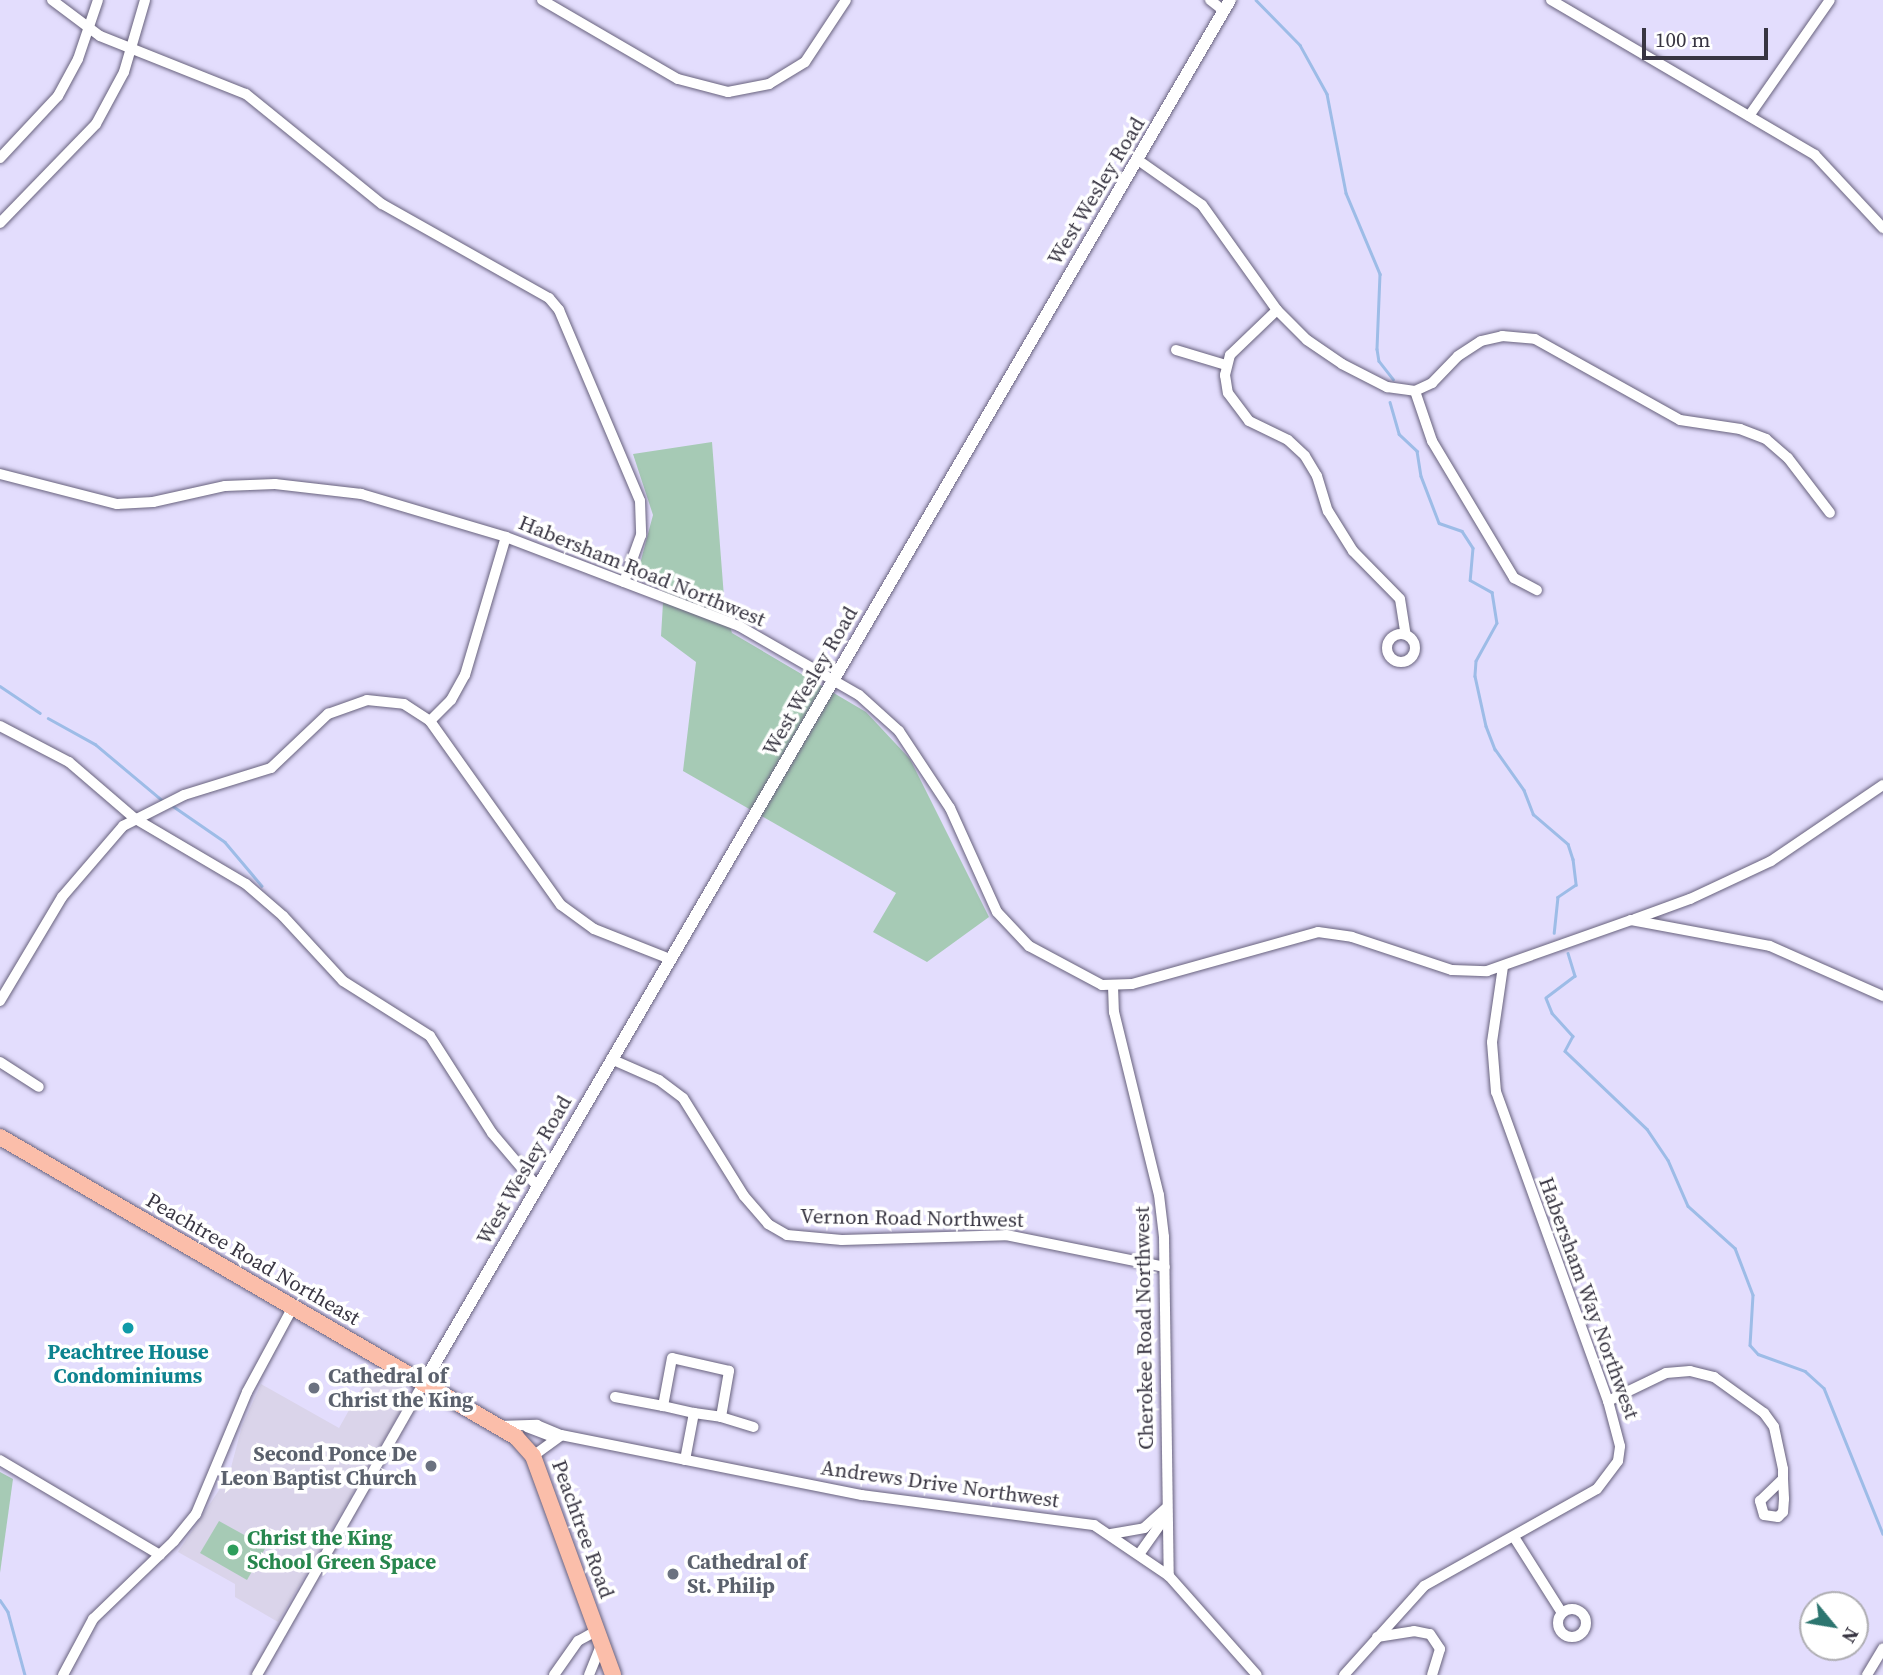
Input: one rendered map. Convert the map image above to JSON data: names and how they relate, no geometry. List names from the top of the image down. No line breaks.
{"streets":{"highway":["Peachtree Road Northeast","Peachtree Road"],"street":["West Wesley Road","Habersham Road Northwest","Vernon Road Northwest","Habersham Way Northwest","Cherokee Road Northwest","Andrews Drive Northwest"]},"crossings":[["West Wesley Road","Habersham Road Northwest"],["West Wesley Road","Vernon Road Northwest"],["West Wesley Road","Peachtree Road Northeast"],["Habersham Road Northwest","Cherokee Road Northwest"],["Vernon Road Northwest","Cherokee Road Northwest"],["Peachtree Road Northeast","Andrews Drive Northwest"],["Peachtree Road Northeast","Peachtree Road"],["Cherokee Road Northwest","Andrews Drive Northwest"],["Andrews Drive Northwest","Peachtree Road"]],"places":["Peachtree House Condominiums","Cathedral of Christ the King","Second Ponce De Leon Baptist Church","Christ the King School Green Space","Cathedral of St. Philip"],"scale_bar":"100 m","north":"bottom right"}
